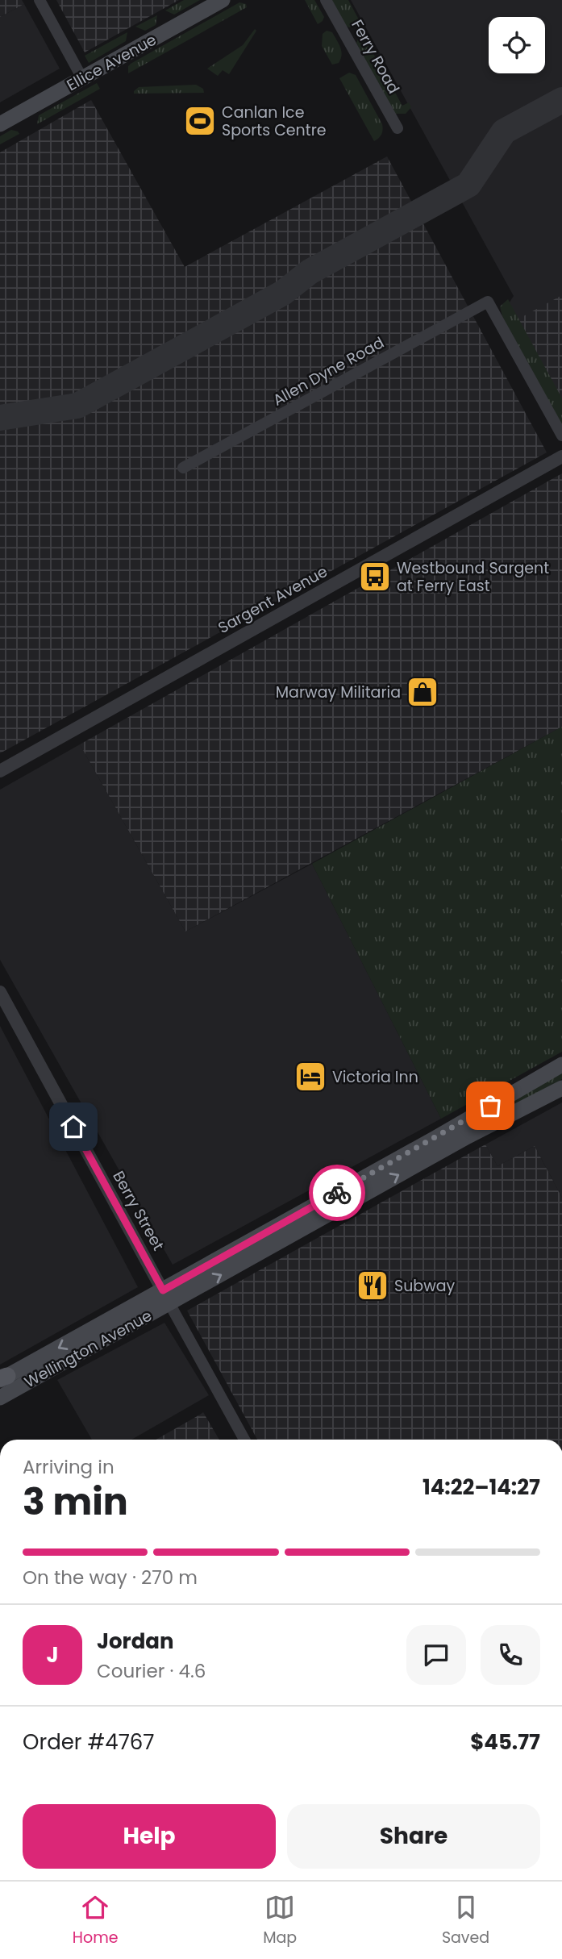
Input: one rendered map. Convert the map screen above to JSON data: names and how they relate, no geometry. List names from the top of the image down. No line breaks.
{"streets":{"main road":["Ellice Avenue","Wellington Avenue"],"street":["Ferry Road","Allen Dyne Road","Sargent Avenue","Berry Street"]},"crossings":[["Berry Street","Wellington Avenue"]],"places":{"sports":["Canlan Ice Sports Centre"],"bus stop":["Westbound Sargent at Ferry East"],"shop":["Marway Militaria"],"hotel":["Victoria Inn"],"restaurant":["Subway"]},"page":{"heading":["3 min","Arriving in","14:22–14:27"],"panel":["Jordan","Courier · 4.6","Order #4767","$45.77"],"bar":"On the way · 270 m","round":"J","buttons":["Help","Share"],"tabs":["Home","Map","Saved"]}}
